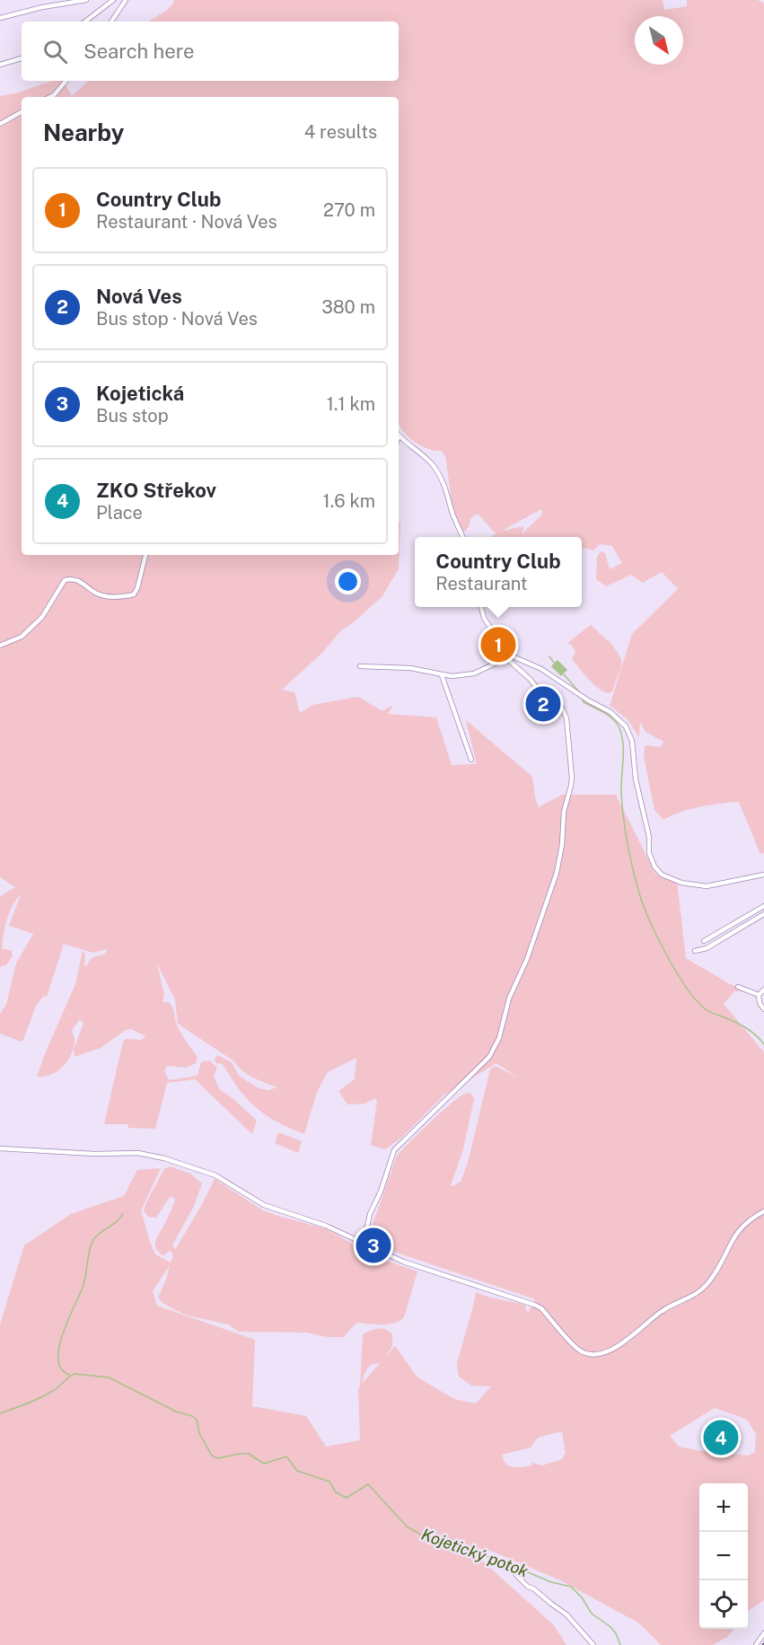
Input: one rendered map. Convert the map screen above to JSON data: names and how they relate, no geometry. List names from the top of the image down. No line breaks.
{"water":["Kojetický potok"],"north":"bottom right","page":{"search":"Search here","heading":["Nearby","4 results"],"list":[{"mark":"1","name":"Country Club","note":"Restaurant · Nová Ves","value":"270 m"},{"mark":"2","name":"Nová Ves","note":"Bus stop · Nová Ves","value":"380 m"},{"mark":"3","name":"Kojetická","note":"Bus stop","value":"1.1 km"},{"mark":"4","name":"ZKO Střekov","note":"Place","value":"1.6 km"}],"popup":["Country Club","Restaurant"],"pins":["1","2","3","4"],"map_buttons":["+","−"]}}
